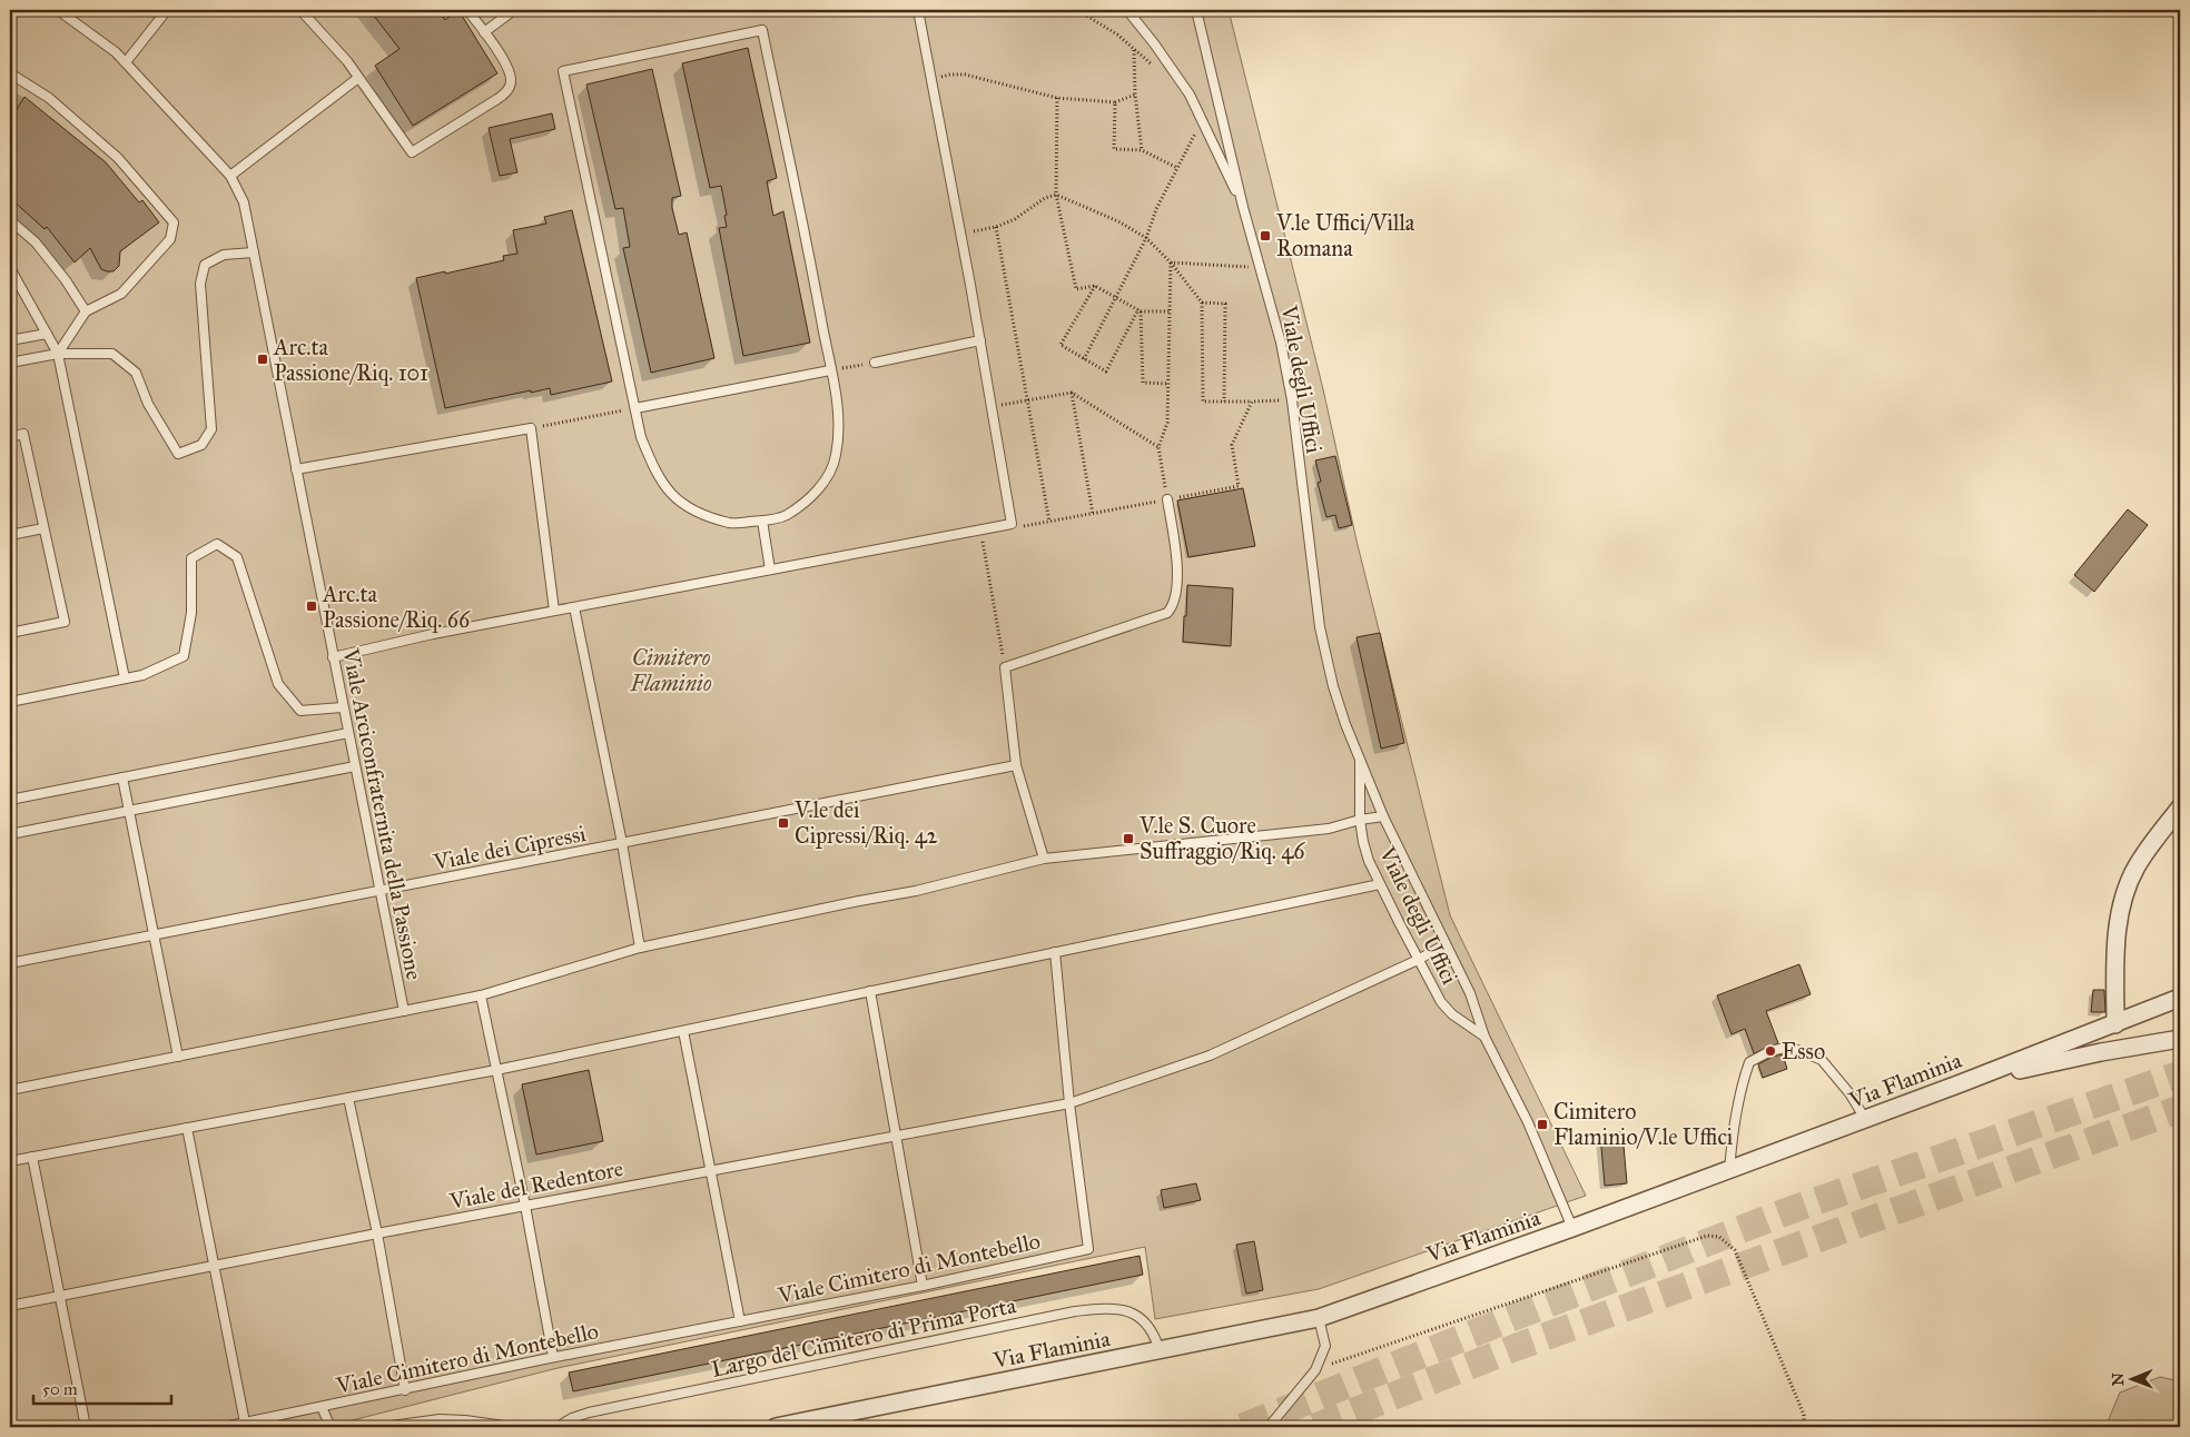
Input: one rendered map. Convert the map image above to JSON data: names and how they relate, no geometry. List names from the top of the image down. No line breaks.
{"streets":{"street":["Via Flaminia"],"lane":["Viale degli Uffici","Viale Arciconfraternita della Passione","Viale dei Cipressi","Viale del Redentore","Viale Cimitero di Montebello","Largo del Cimitero di Prima Porta"]},"crossings":[["Viale degli Uffici","Via Flaminia"],["Viale Arciconfraternita della Passione","Viale dei Cipressi"],["Via Flaminia","Largo del Cimitero di Prima Porta"],["Viale del Redentore","Viale Cimitero di Montebello"]],"parks":["Cimitero Flaminio"],"places":{"transit":["V.le Uffici/Villa Romana","Arc.ta Passione/Riq. 101","Arc.ta Passione/Riq. 66","V.le dei Cipressi/Riq. 42","V.le S. Cuore Suffraggio/Riq. 46","Cimitero Flaminio/V.le Uffici"],"other":["Esso"]},"scale_bar":"50 m","north":"left"}
